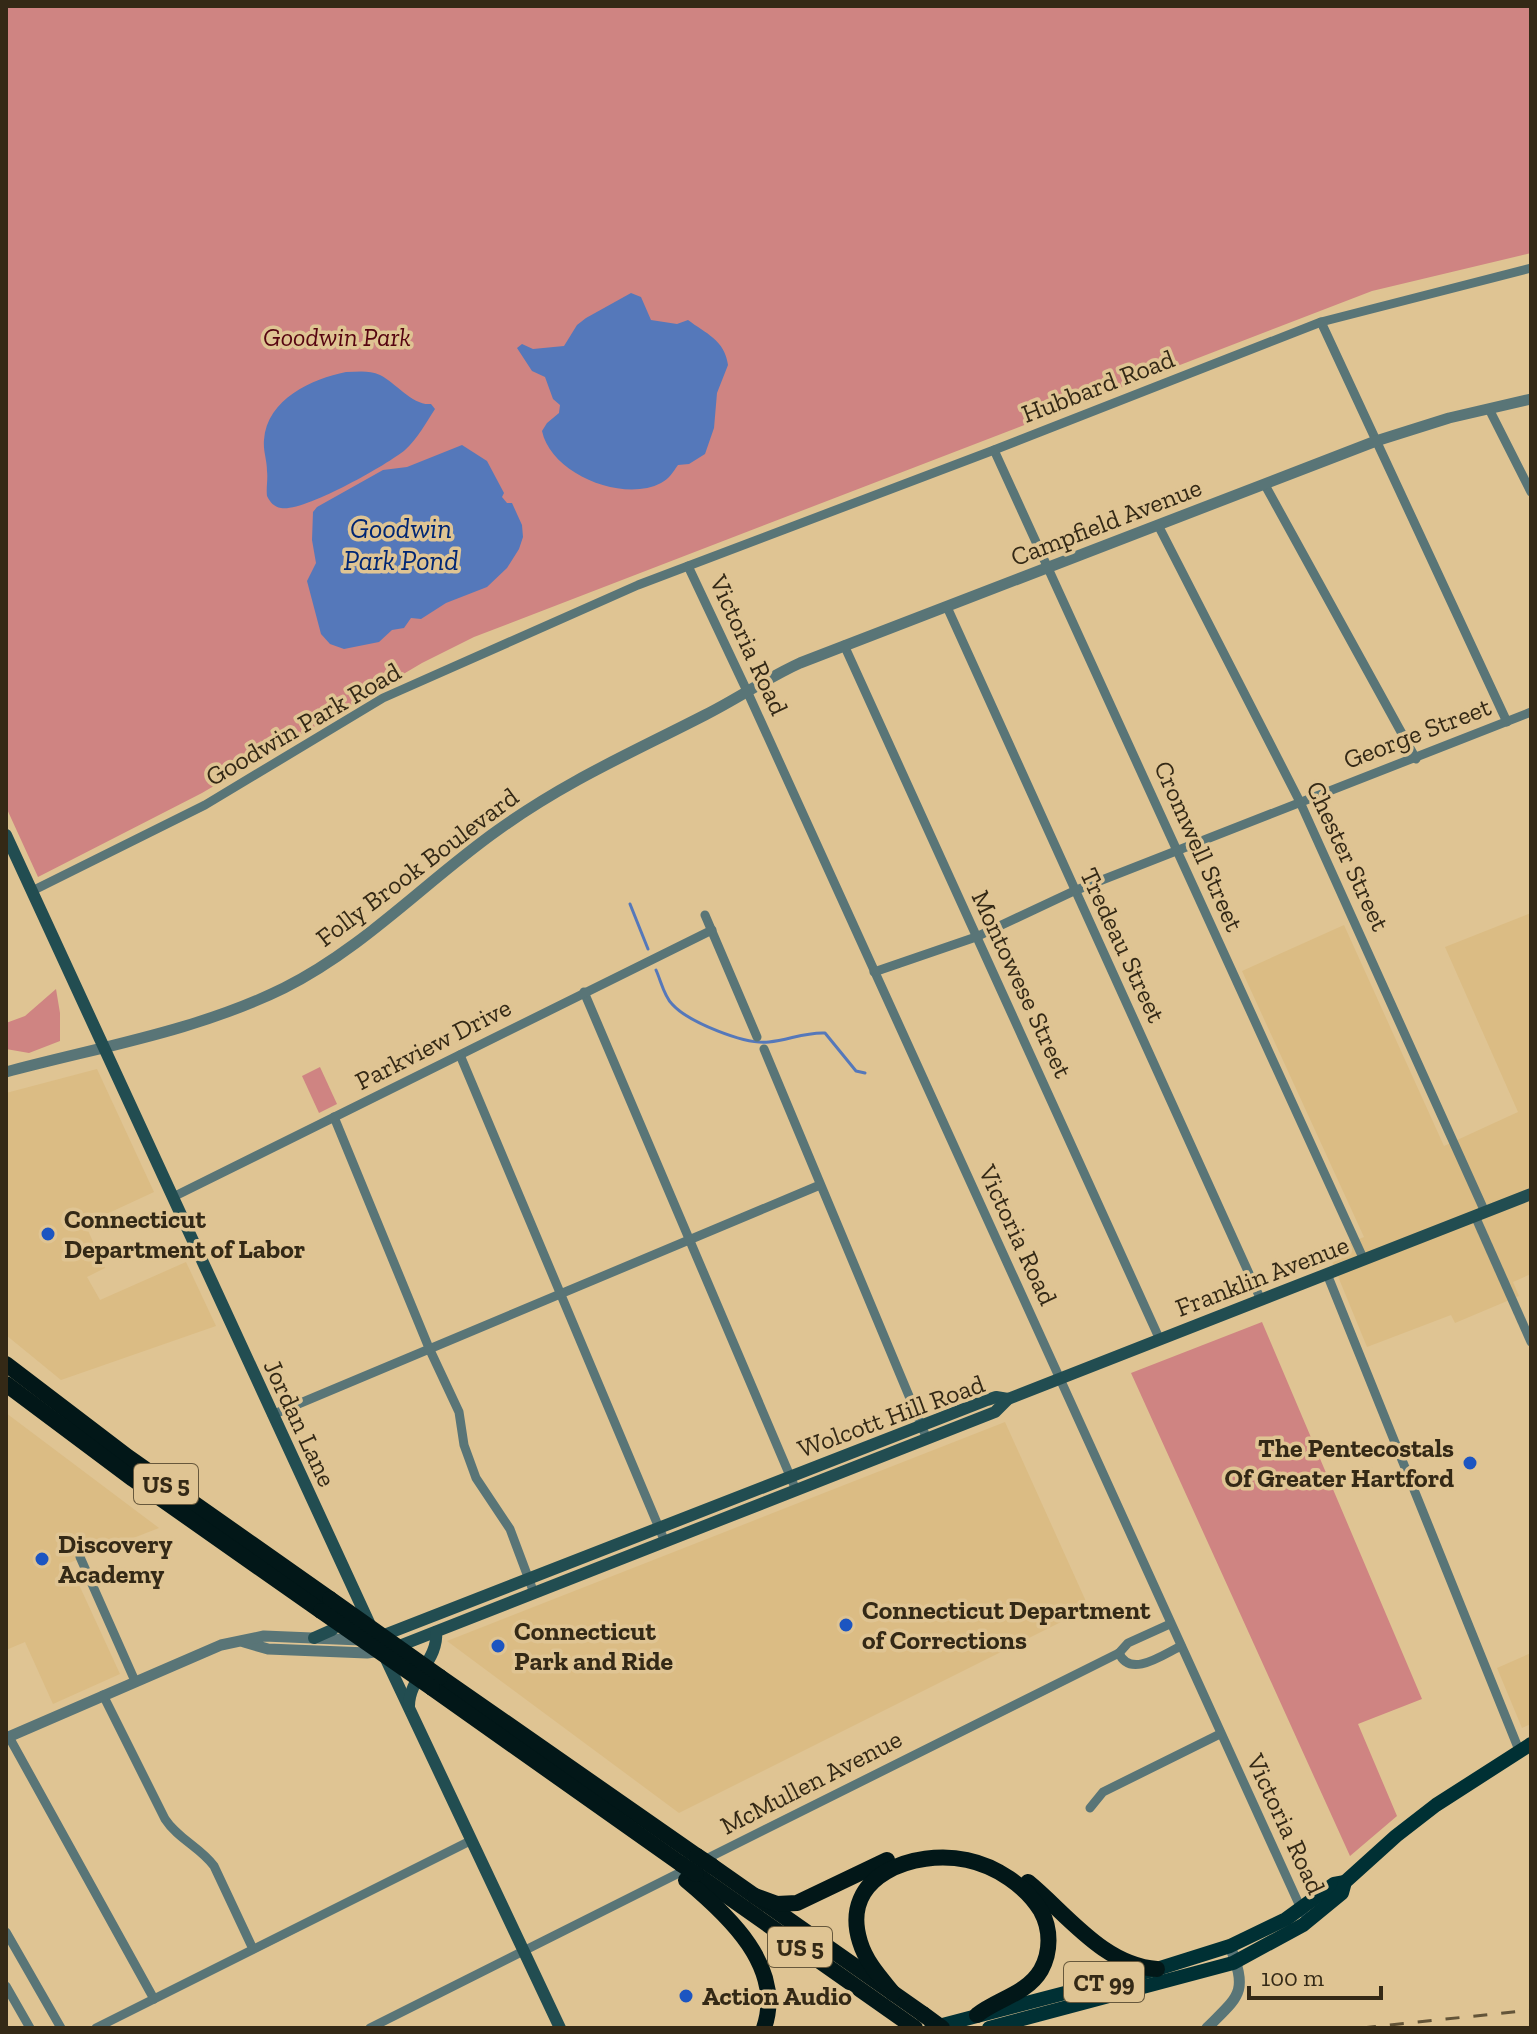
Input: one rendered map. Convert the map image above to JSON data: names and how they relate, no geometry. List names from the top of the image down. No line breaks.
{"streets":{"highway":["US 5"],"main road":["Franklin Avenue","Wolcott Hill Road","Jordan Lane","CT 99"],"street":["Hubbard Road","Campfield Avenue","Victoria Road","Goodwin Park Road","George Street","Cromwell Street","Chester Street","Folly Brook Boulevard","Tredeau Street","Montowese Street","Parkview Drive","McMullen Avenue"]},"crossings":[["Hubbard Road","Victoria Road"],["Hubbard Road","Goodwin Park Road"],["Hubbard Road","Cromwell Street"],["Campfield Avenue","Victoria Road"],["Campfield Avenue","Cromwell Street"],["Campfield Avenue","Chester Street"],["Campfield Avenue","Folly Brook Boulevard"],["Campfield Avenue","Tredeau Street"],["Campfield Avenue","Montowese Street"],["Victoria Road","Goodwin Park Road"],["Victoria Road","George Street"],["Victoria Road","Franklin Avenue"],["Victoria Road","McMullen Avenue"],["Goodwin Park Road","Jordan Lane"],["George Street","Cromwell Street"],["George Street","Chester Street"],["George Street","Tredeau Street"],["George Street","Montowese Street"],["Cromwell Street","Franklin Avenue"],["Chester Street","Franklin Avenue"],["Folly Brook Boulevard","Jordan Lane"],["Tredeau Street","Franklin Avenue"],["Montowese Street","Franklin Avenue"],["Parkview Drive","Jordan Lane"],["Franklin Avenue","Wolcott Hill Road"],["Wolcott Hill Road","Jordan Lane"],["Jordan Lane","McMullen Avenue"],["US 5","CT 99"]],"water":["Goodwin Park Pond"],"parks":["Goodwin Park"],"places":["Connecticut Department of Labor","The Pentecostals Of Greater Hartford","Discovery Academy","Connecticut Department of Corrections","Connecticut Park and Ride","Action Audio"],"scale_bar":"100 m"}
